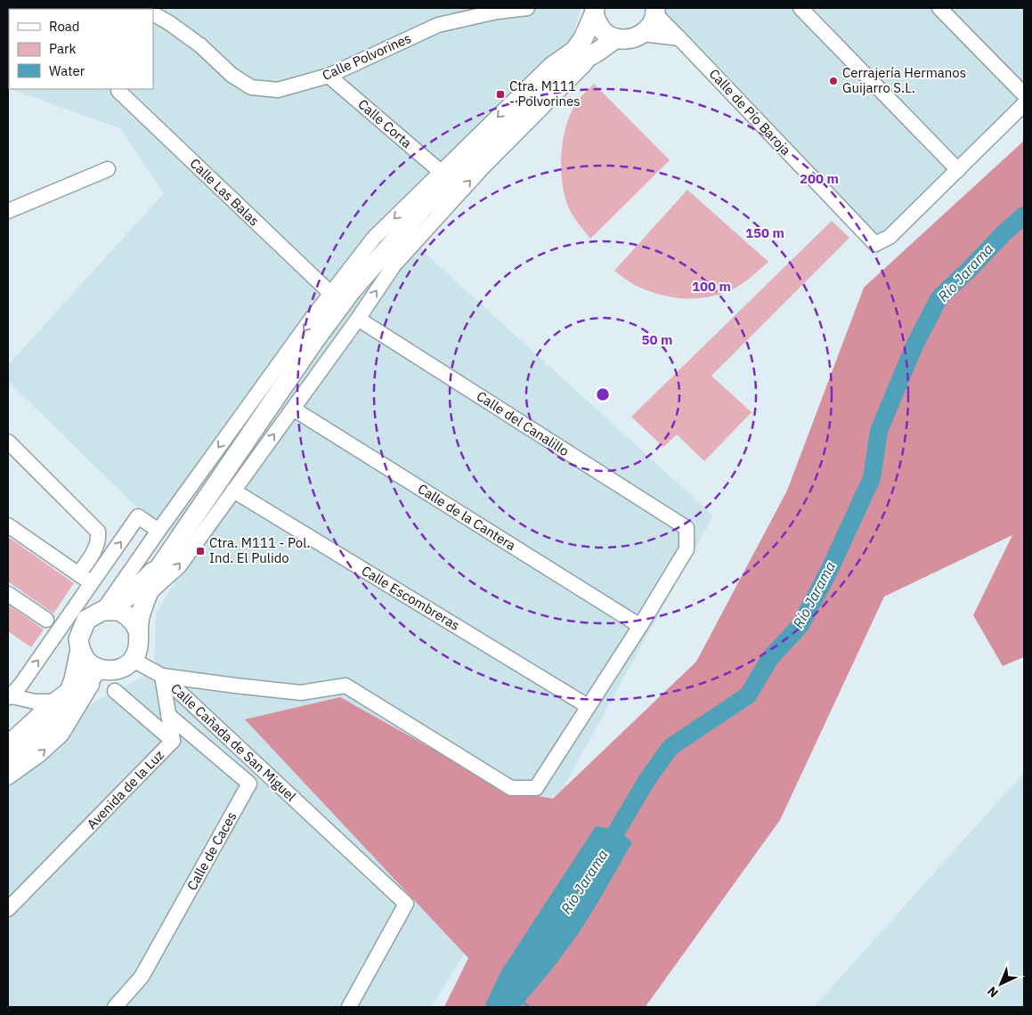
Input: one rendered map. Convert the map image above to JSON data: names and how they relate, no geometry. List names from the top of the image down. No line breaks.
{"streets":{"street":["Calle Polvorines","Calle de Pío Baroja","Calle Corta","Calle Las Balas","Calle del Canalillo","Calle de la Cantera","Calle Escombreras","Calle Cañada de San Miguel","Avenida de la Luz","Calle de Caces"]},"crossings":[["Calle Polvorines","Calle Corta"],["Calle del Canalillo","Calle de la Cantera"],["Calle Escombreras","Calle Cañada de San Miguel"],["Calle Cañada de San Miguel","Avenida de la Luz"],["Avenida de la Luz","Calle de Caces"]],"water":["Río Jarama"],"places":{"other":["Cerrajería Hermanos Guijarro S.L."],"transit":["Ctra. M111 - Polvorines","Ctra. M111 - Pol. Ind. El Pulido"]},"legend":["Road","Park","Water"],"north":"bottom left","rings":["200 m","150 m","100 m","50 m"]}
